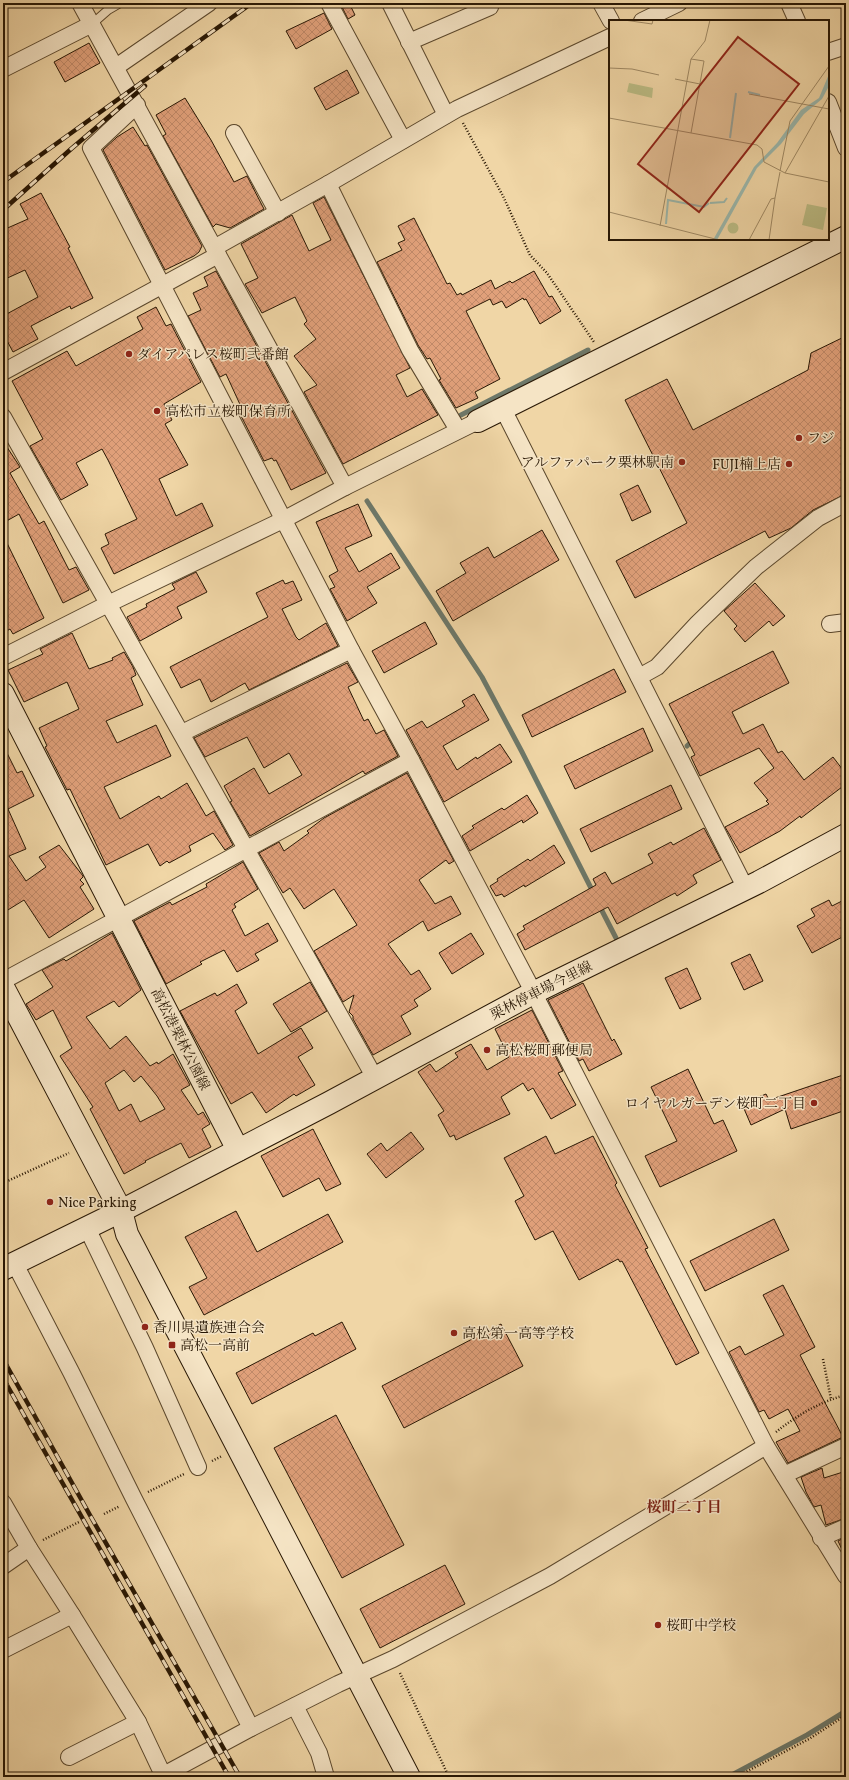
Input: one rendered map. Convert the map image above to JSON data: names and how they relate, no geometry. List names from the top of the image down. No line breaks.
{"streets":{"main road":["栗林停車場今里線","高松港栗林公園線"]},"crossings":[["栗林停車場今里線","高松港栗林公園線"]],"districts":["桜町二丁目"],"places":{"other":["ダイアパレス桜町弐番館","高松市立桜町保育所","フジ","アルファパーク栗林駅南","FUJI楠上店","高松桜町郵便局","ロイヤルガーデン桜町二丁目","Nice Parking","香川県遺族連合会","高松第一高等学校","桜町中学校"],"transit":["高松一高前"]}}
